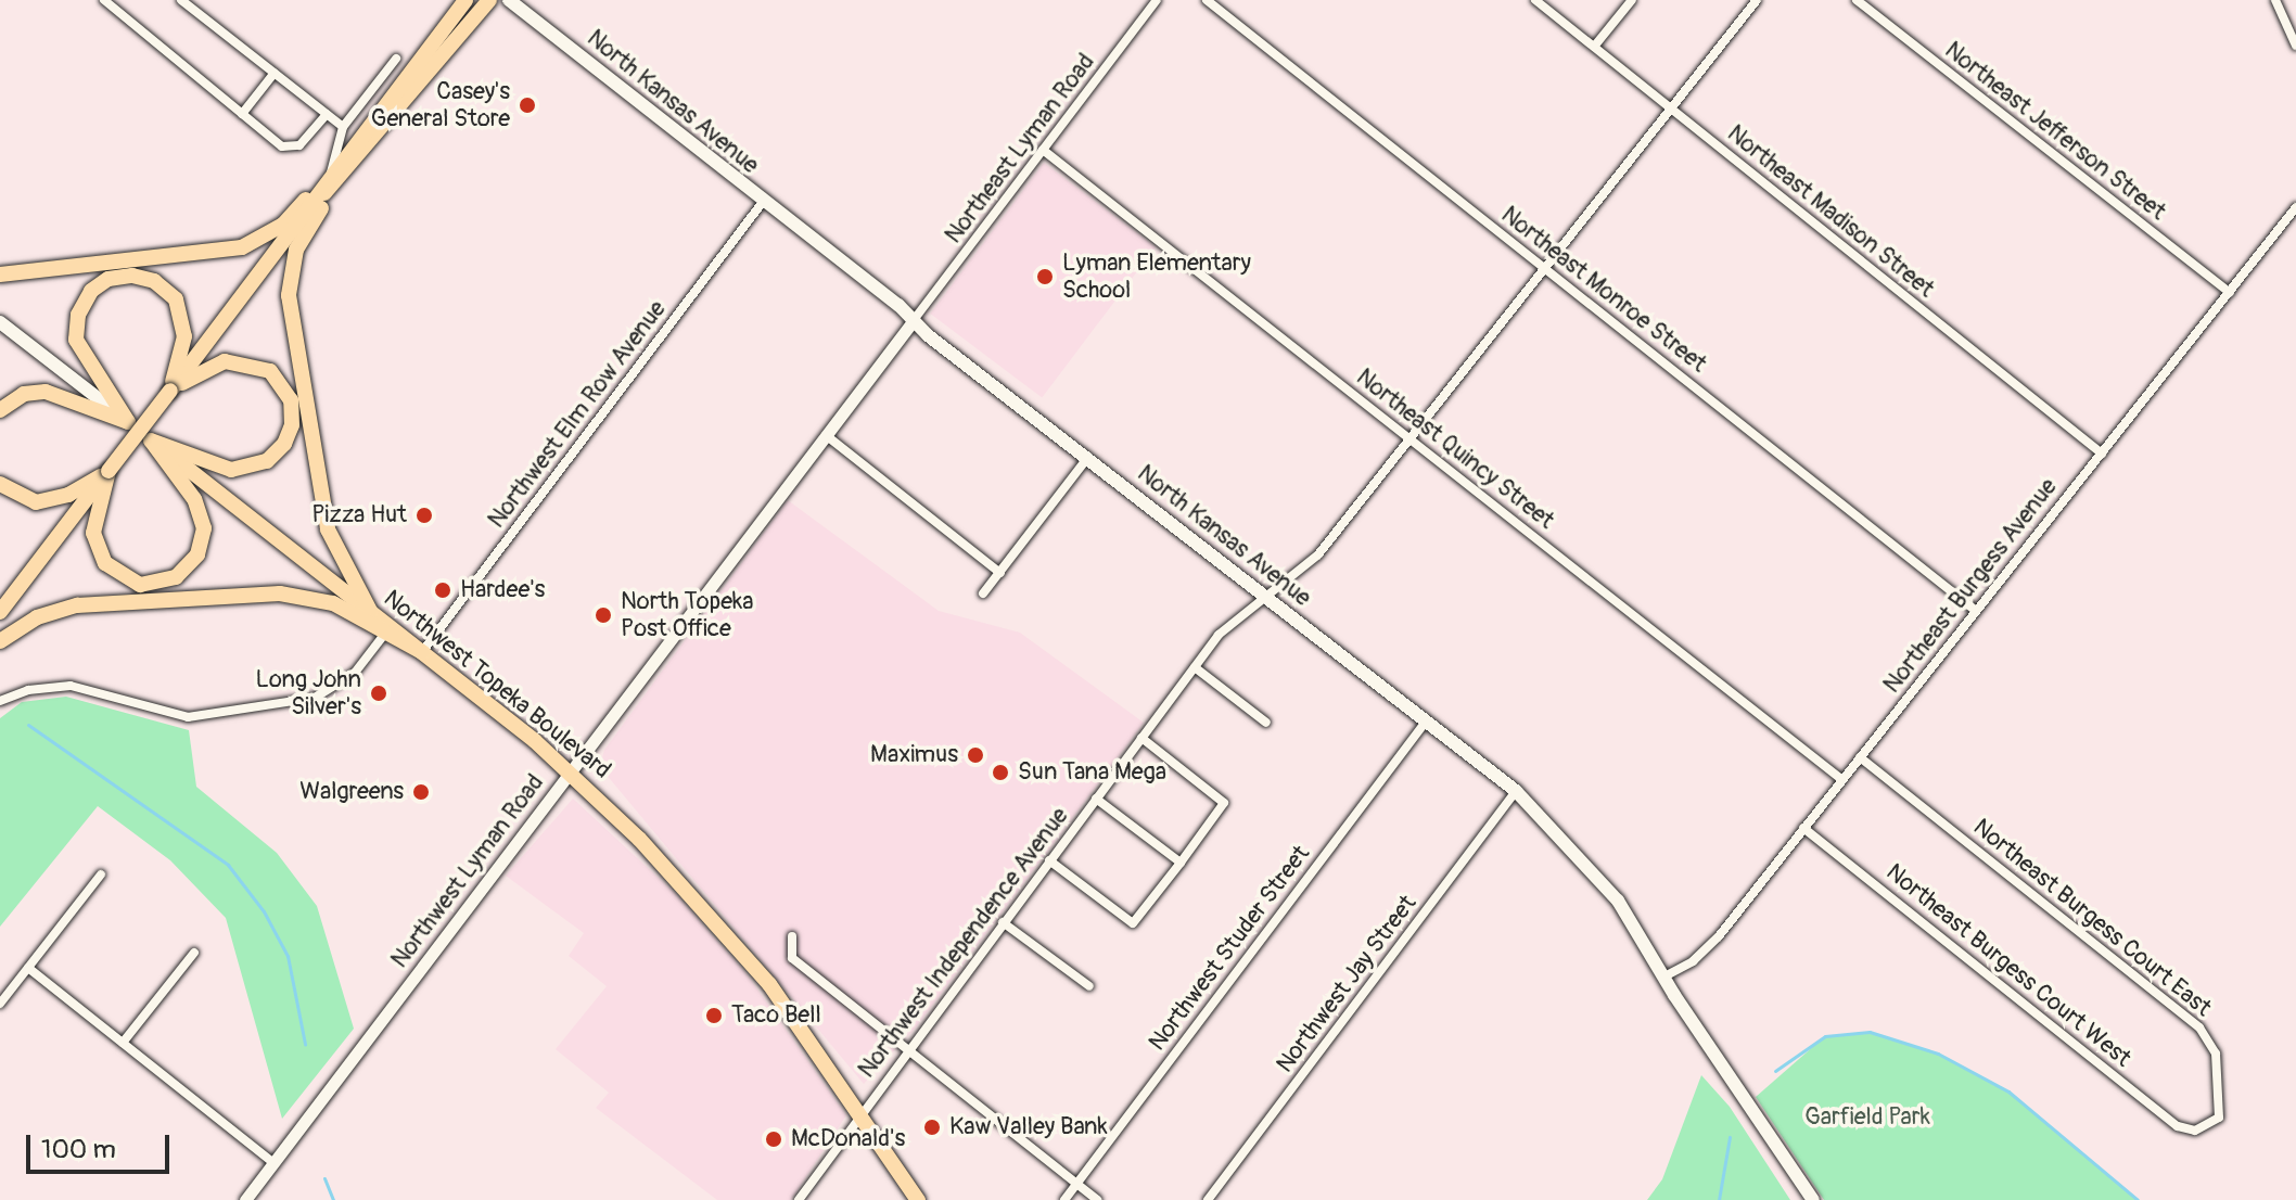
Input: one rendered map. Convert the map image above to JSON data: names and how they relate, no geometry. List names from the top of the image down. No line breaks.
{"streets":{"main road":["North Kansas Avenue","Northwest Topeka Boulevard"],"street":["Northeast Jefferson Street","Northeast Lyman Road","Northeast Madison Street","Northeast Monroe Street","Northwest Elm Row Avenue","Northeast Quincy Street","Northeast Burgess Avenue","Northwest Lyman Road","Northeast Burgess Court East","Northwest Independence Avenue","Northwest Studer Street","Northeast Burgess Court West","Northwest Jay Street"]},"crossings":[["North Kansas Avenue","Northeast Lyman Road"],["North Kansas Avenue","Northwest Elm Row Avenue"],["North Kansas Avenue","Northeast Burgess Avenue"],["North Kansas Avenue","Northwest Lyman Road"],["North Kansas Avenue","Northwest Independence Avenue"],["North Kansas Avenue","Northwest Studer Street"],["North Kansas Avenue","Northwest Jay Street"],["Northeast Jefferson Street","Northeast Burgess Avenue"],["Northeast Lyman Road","Northeast Quincy Street"],["Northeast Lyman Road","Northwest Lyman Road"],["Northeast Madison Street","Northeast Burgess Avenue"],["Northeast Madison Street","Northwest Independence Avenue"],["Northeast Monroe Street","Northeast Burgess Avenue"],["Northeast Monroe Street","Northwest Independence Avenue"],["Northwest Elm Row Avenue","Northwest Topeka Boulevard"],["Northeast Quincy Street","Northeast Burgess Avenue"],["Northeast Quincy Street","Northwest Independence Avenue"],["Northeast Burgess Avenue","Northeast Burgess Court East"],["Northeast Burgess Avenue","Northeast Burgess Court West"],["Northwest Topeka Boulevard","Northwest Lyman Road"],["Northwest Topeka Boulevard","Northwest Independence Avenue"],["Northeast Burgess Court East","Northeast Burgess Court West"]],"parks":["Garfield Park"],"places":["Casey's General Store","Lyman Elementary School","Pizza Hut","Hardee's","North Topeka Post Office","Long John Silver's","Maximus","Sun Tana Mega","Walgreens","Taco Bell","Kaw Valley Bank","McDonald's"],"scale_bar":"100 m"}
